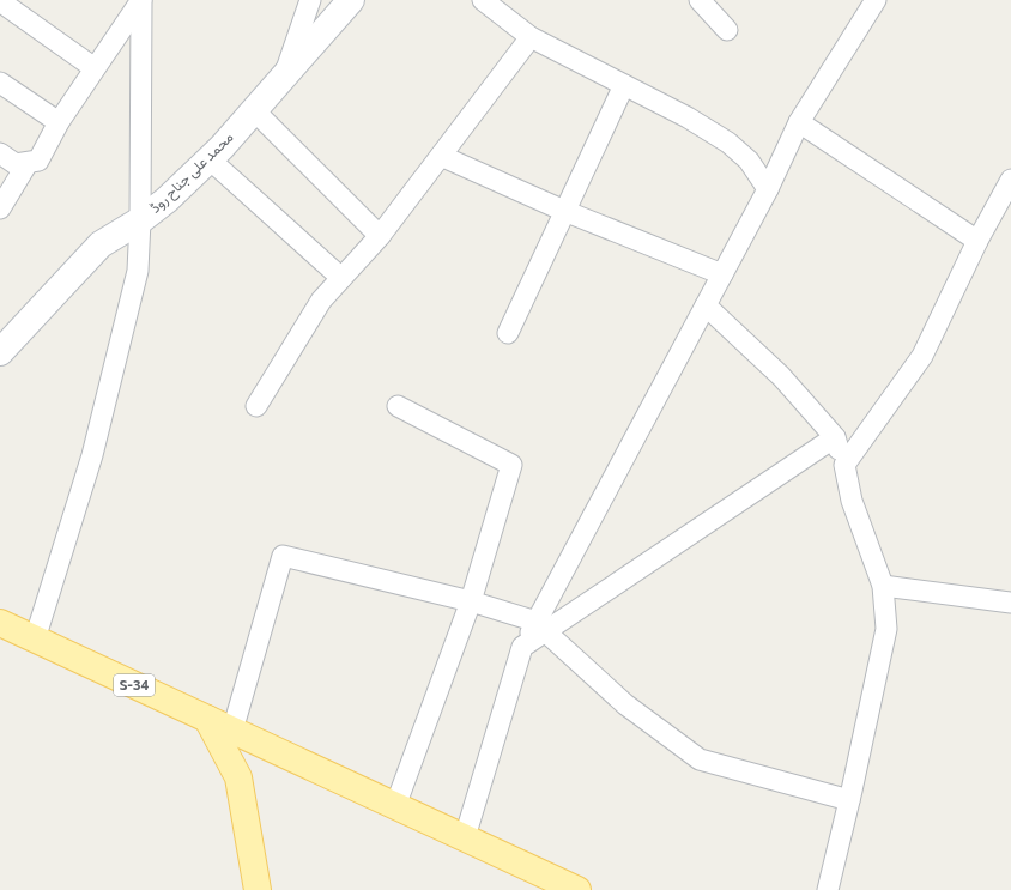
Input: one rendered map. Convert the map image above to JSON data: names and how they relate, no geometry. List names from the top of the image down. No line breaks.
{"streets":{"main road":["محمد علی جناح روڈ","S-34"]}}
